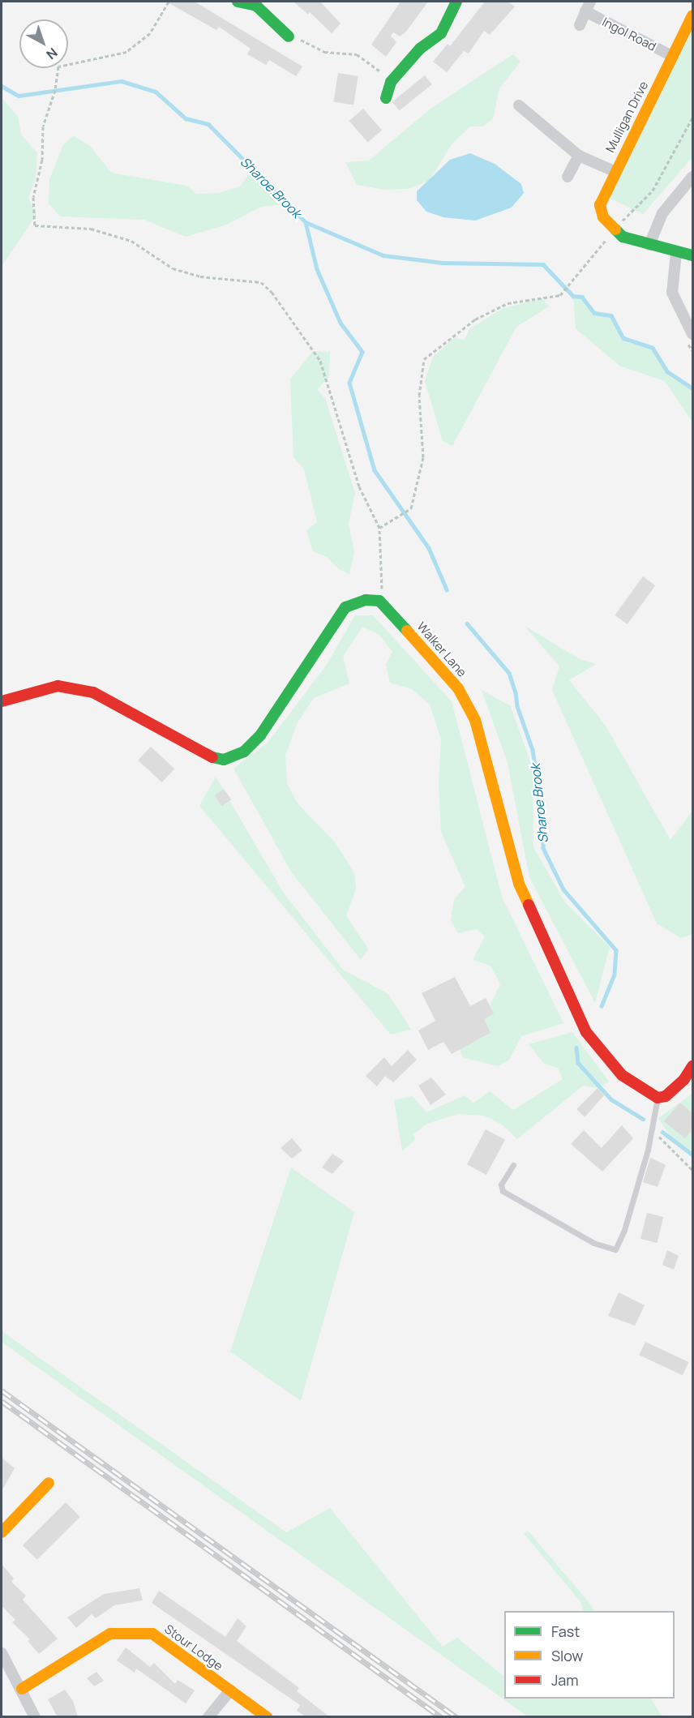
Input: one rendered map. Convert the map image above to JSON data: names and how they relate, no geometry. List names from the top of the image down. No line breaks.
{"streets":{"street":["Ingol Road","Mulligan Drive","Walker Lane","Stour Lodge"]},"crossings":[["Ingol Road","Mulligan Drive"]],"water":["Sharoe Brook"],"legend":["Fast","Slow","Jam"],"north":"bottom right"}
